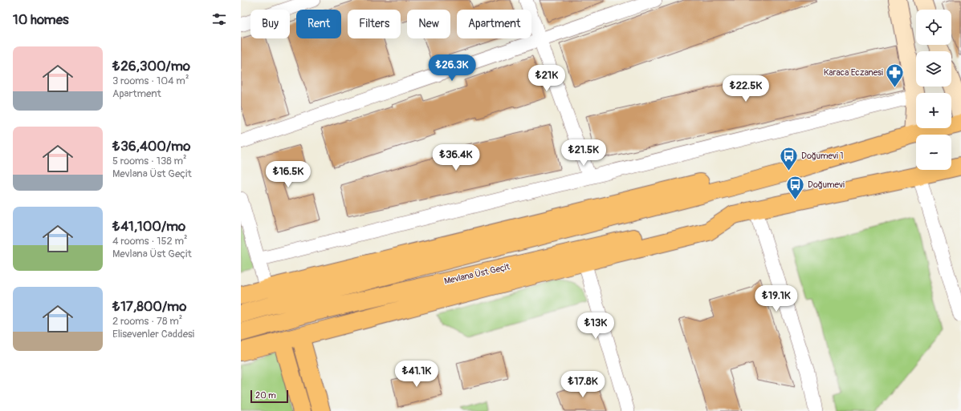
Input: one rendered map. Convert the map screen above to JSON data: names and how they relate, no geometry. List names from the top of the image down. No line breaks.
{"streets":{"main road":["Mevlana Üst Geçit"]},"places":{"pharmacy":["Karaca Eczanesi"],"bus stop":["Doğumevi 1","Doğumevi"]},"scale_bar":"20 m","page":{"heading":"10 homes","map_buttons":["+","−"],"chip":["Buy","Rent","Filters","New","Apartment"],"list":[{"name":"₺26,300/mo","note":"3 rooms · 104 m² · Apartment"},{"name":"₺36,400/mo","note":"5 rooms · 138 m² · Mevlana Üst Geçit"},{"name":"₺41,100/mo","note":"4 rooms · 152 m² · Mevlana Üst Geçit"},{"name":"₺17,800/mo","note":"2 rooms · 78 m² · Elisevenler Caddesi"}],"price":["₺26.3K","₺21K","₺22.5K","₺21.5K","₺36.4K","₺16.5K","₺19.1K","₺13K","₺41.1K","₺17.8K"],"scale":"20 m"}}
